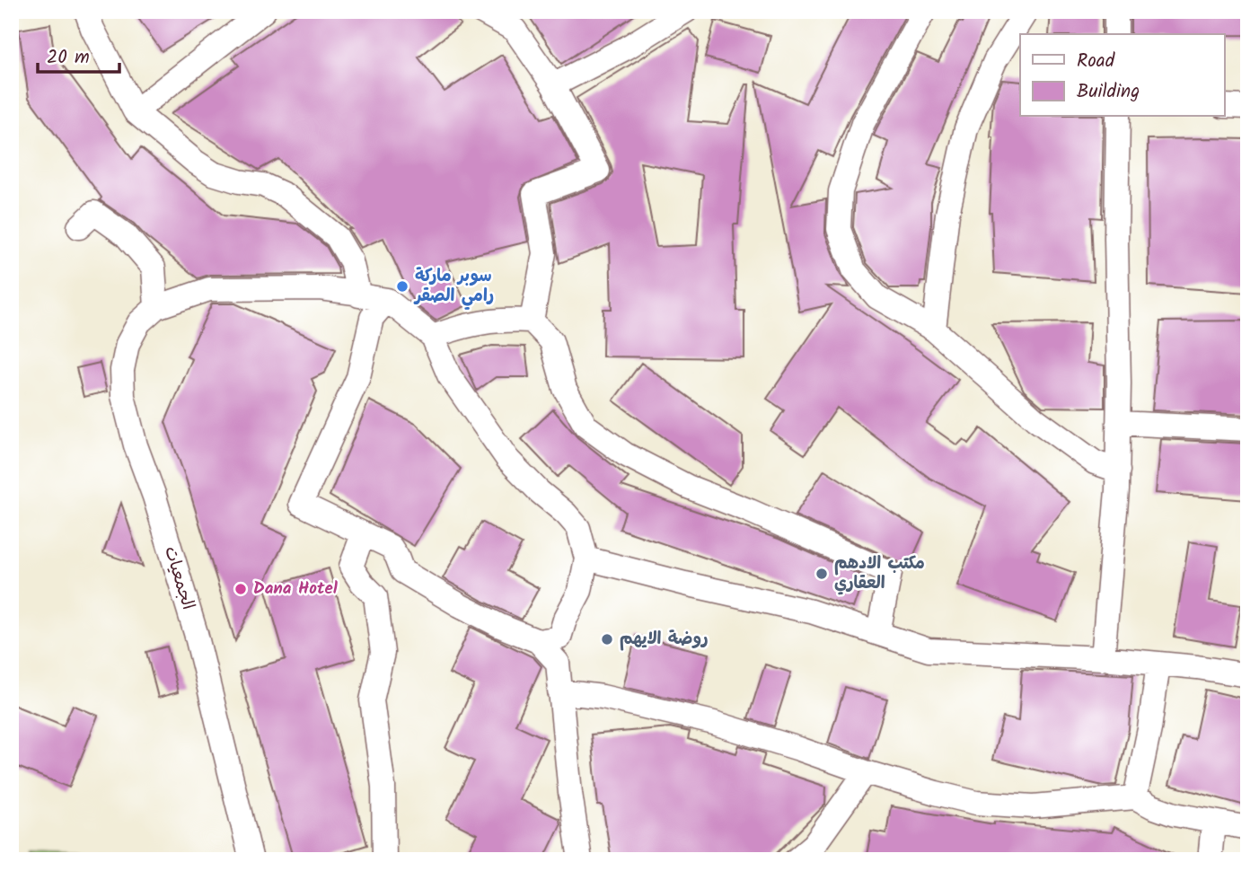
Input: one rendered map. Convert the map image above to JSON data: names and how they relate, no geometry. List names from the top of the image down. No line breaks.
{"streets":{"street":["الجمعيات"]},"places":["سوبر ماركة رامي الصقر","مكتب الادهم العقاري","Dana Hotel","روضة الايهم"],"legend":["Road","Building"],"scale_bar":"20 m"}
